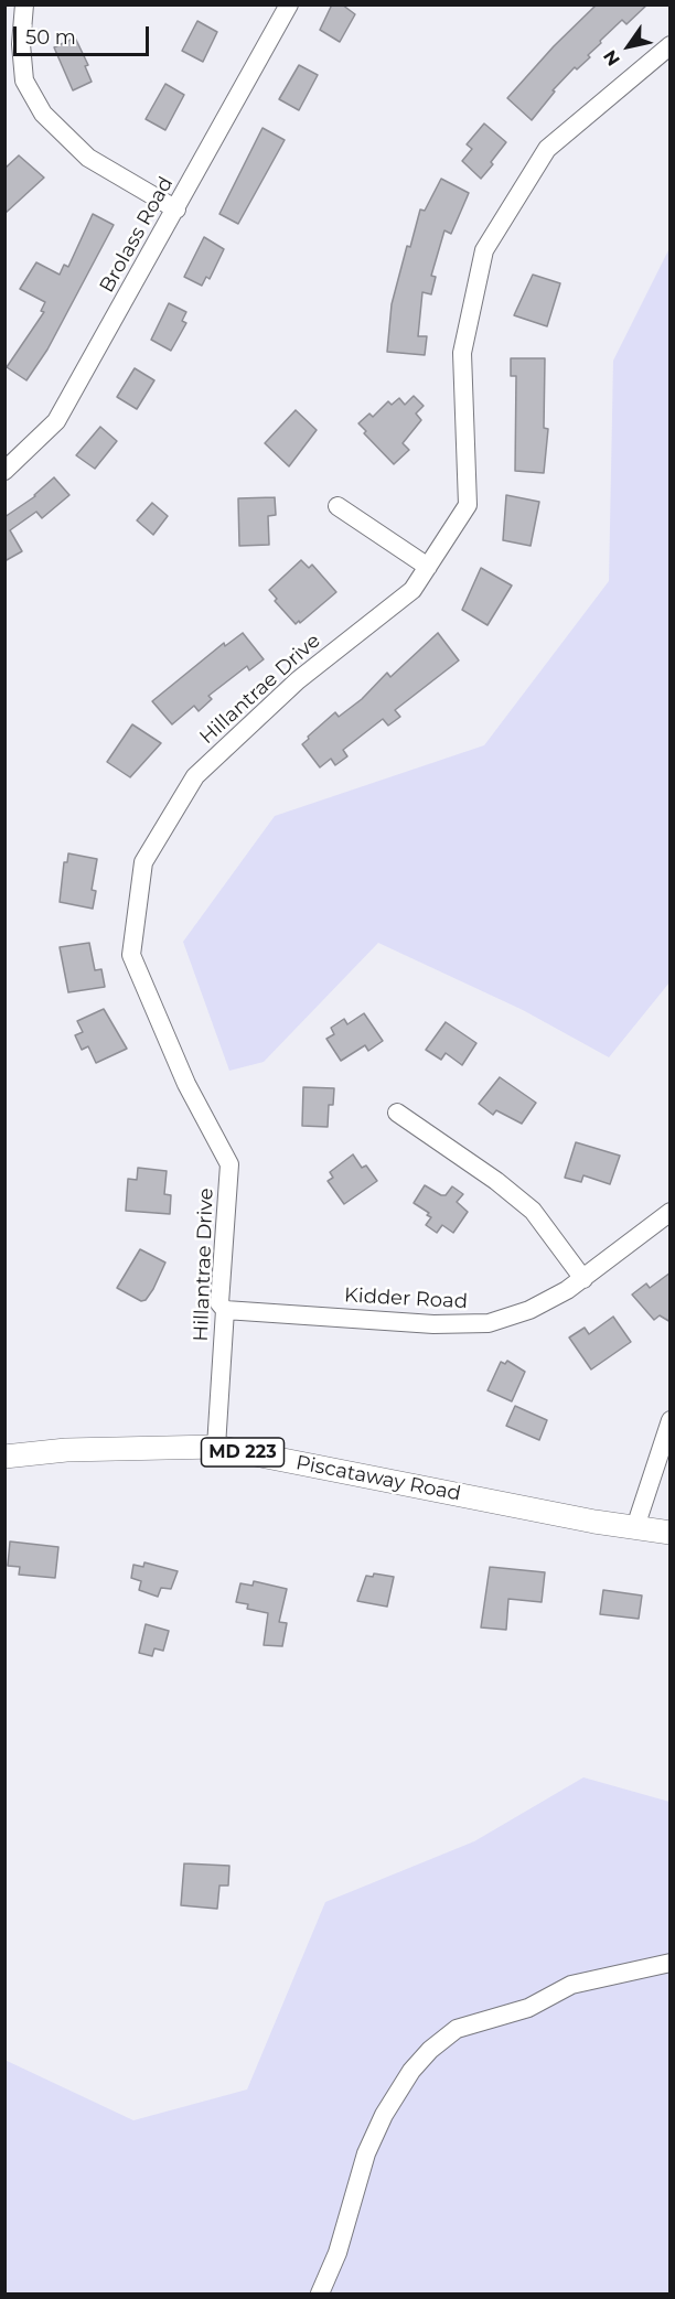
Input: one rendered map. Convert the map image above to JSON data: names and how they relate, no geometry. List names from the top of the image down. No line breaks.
{"streets":{"main road":["MD 223","Piscataway Road"],"street":["Brolass Road","Hillantrae Drive","Kidder Road"]},"crossings":[["Hillantrae Drive","Kidder Road"],["Hillantrae Drive","Piscataway Road"]],"scale_bar":"50 m","north":"bottom left"}
